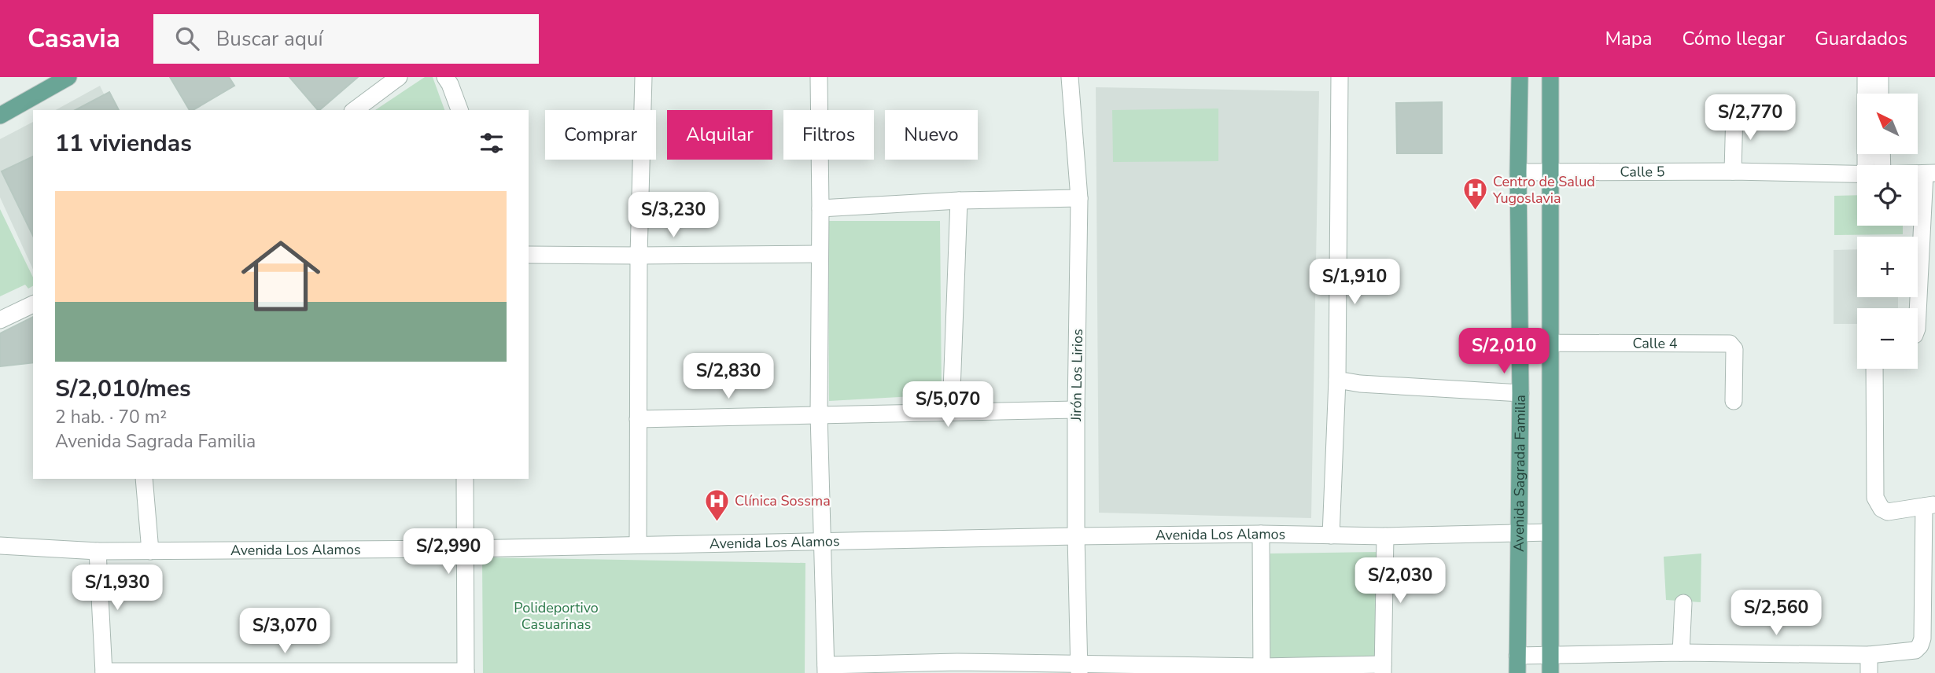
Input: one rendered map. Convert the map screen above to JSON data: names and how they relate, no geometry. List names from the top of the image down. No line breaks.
{"streets":{"main road":["Avenida Sagrada Familia"],"street":["Calle 5","Calle 4","Jirón Los Lirios","Avenida Los Alamos"]},"crossings":[["Calle 5","Avenida Sagrada Familia"],["Calle 4","Avenida Sagrada Familia"],["Jirón Los Lirios","Avenida Los Alamos"],["Avenida Sagrada Familia","Avenida Los Alamos"]],"parks":["Polideportivo Casuarinas"],"places":{"hospital":["Centro de Salud Yugoslavia","Clínica Sossma"]},"north":"top left","page":{"header":"Casavia","search":"Buscar aquí","nav":["Mapa","Cómo llegar","Guardados"],"map_buttons":["+","−"],"price":["S/2,770","S/3,230","S/1,910","S/2,010","S/2,830","S/5,070","S/2,990","S/2,030","S/1,930","S/2,560","S/3,070"],"chip":["Comprar","Alquilar","Filtros","Nuevo"],"heading":"11 viviendas","list":[{"name":"S/2,010/mes","note":"2 hab. · 70 m² · Avenida Sagrada Familia"}]}}
